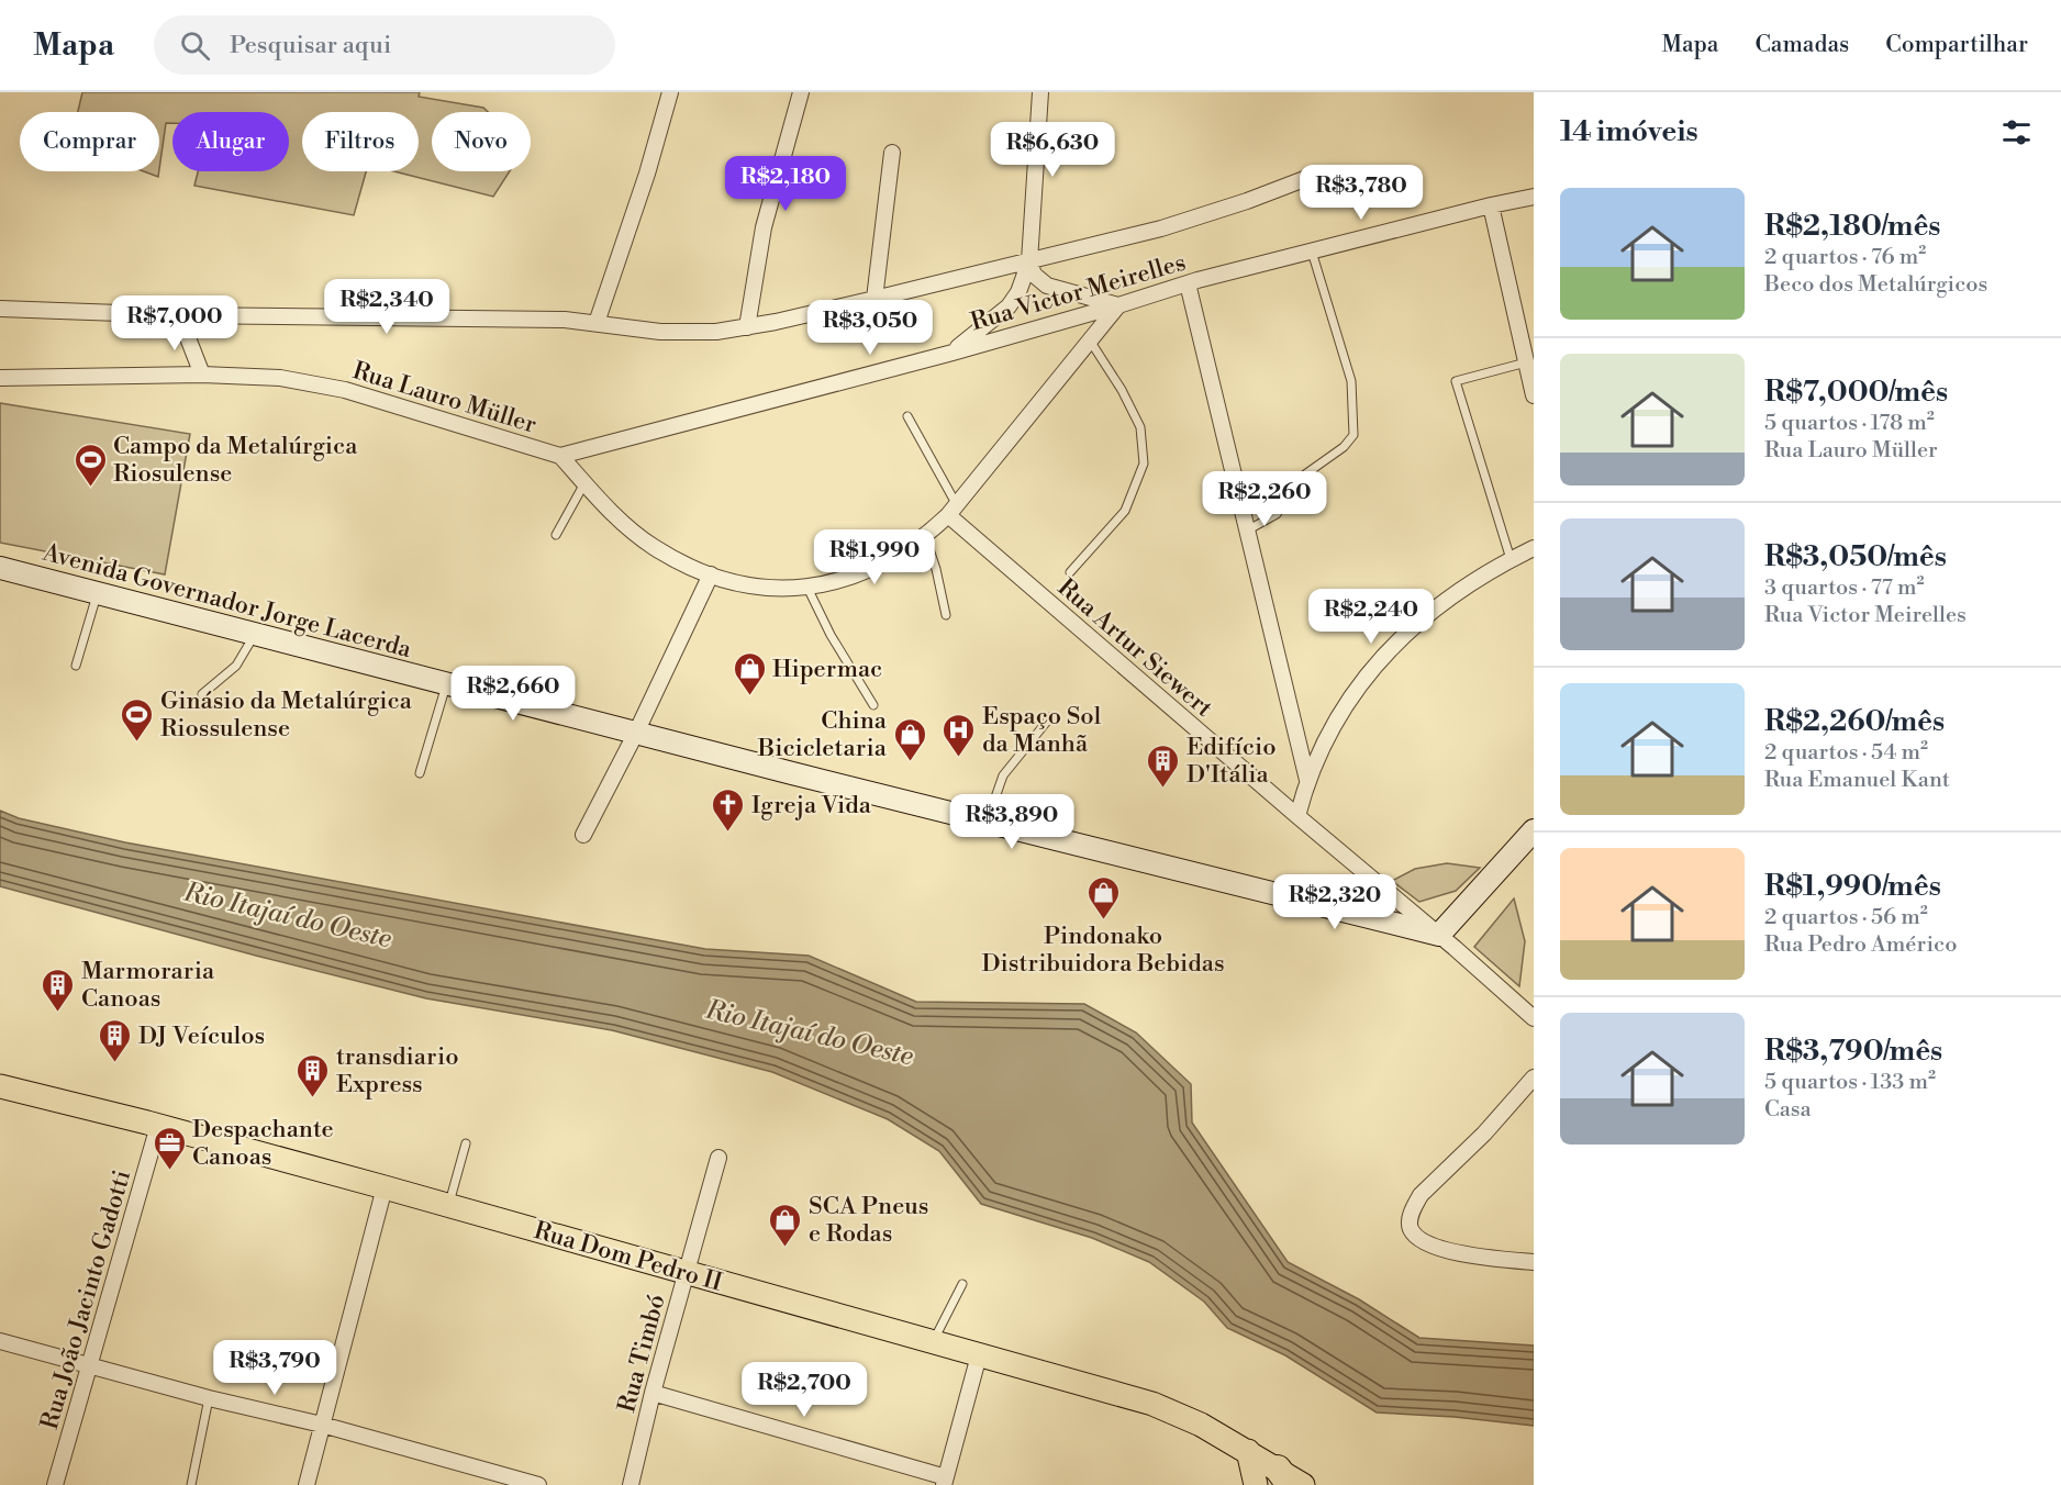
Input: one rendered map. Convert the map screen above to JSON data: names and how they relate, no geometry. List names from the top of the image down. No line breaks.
{"streets":{"main road":["Avenida Governador Jorge Lacerda","Rua Dom Pedro II"],"street":["Rua Victor Meirelles","Rua Lauro Müller","Rua Artur Siewert","Rua João Jacinto Gadotti","Rua Timbó"]},"crossings":[["Rua Victor Meirelles","Rua Lauro Müller"],["Avenida Governador Jorge Lacerda","Rua Artur Siewert"],["Rua Dom Pedro II","Rua João Jacinto Gadotti"],["Rua Dom Pedro II","Rua Timbó"]],"water":["Rio Itajaí do Oeste"],"places":{"sports":["Campo da Metalúrgica Riosulense","Ginásio da Metalúrgica Riossulense"],"shop":["Hipermac","China Bicicletaria","Pindonako Distribuidora Bebidas","SCA Pneus e Rodas"],"hospital":["Espaço Sol da Manhã"],"building":["Edifício D'Itália","Marmoraria Canoas","DJ Veículos","transdiario Express"],"church":["Igreja Vida"],"office":["Despachante Canoas"]},"page":{"header":"Mapa","search":"Pesquisar aqui","nav":["Mapa","Camadas","Compartilhar"],"heading":"14 imóveis","chip":["Comprar","Alugar","Filtros","Novo"],"price":["R$6,630","R$2,180","R$3,780","R$2,340","R$7,000","R$3,050","R$2,260","R$1,990","R$2,240","R$2,660","R$3,890","R$2,320","R$3,790","R$2,700"],"list":[{"name":"R$2,180/mês","note":"2 quartos · 76 m² · Beco dos Metalúrgicos"},{"name":"R$7,000/mês","note":"5 quartos · 178 m² · Rua Lauro Müller"},{"name":"R$3,050/mês","note":"3 quartos · 77 m² · Rua Victor Meirelles"},{"name":"R$2,260/mês","note":"2 quartos · 54 m² · Rua Emanuel Kant"},{"name":"R$1,990/mês","note":"2 quartos · 56 m² · Rua Pedro Américo"},{"name":"R$3,790/mês","note":"5 quartos · 133 m² · Casa"}]}}
